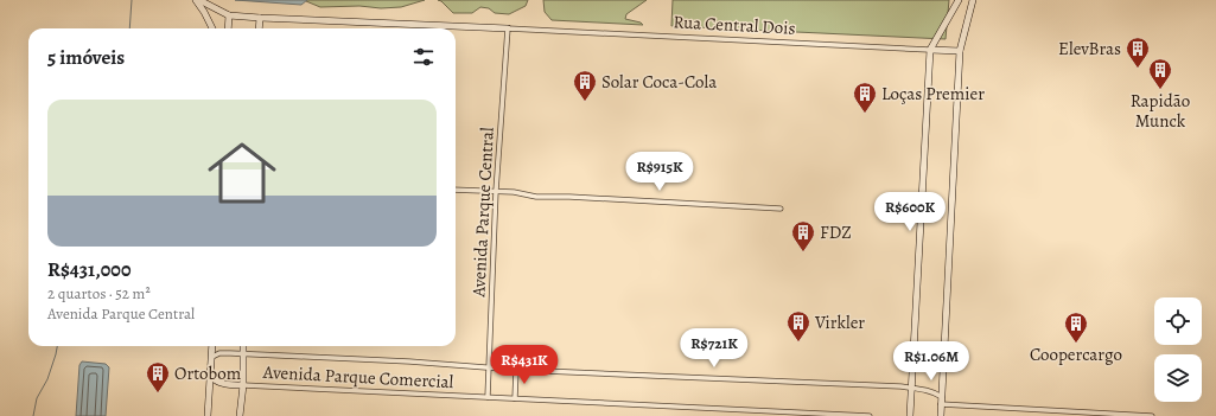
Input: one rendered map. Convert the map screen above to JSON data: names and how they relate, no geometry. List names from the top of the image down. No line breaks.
{"streets":{"street":["Rua Central Dois","Avenida Parque Central","Avenida Parque Comercial"]},"crossings":[["Rua Central Dois","Avenida Parque Central"],["Avenida Parque Central","Avenida Parque Comercial"]],"places":{"building":["ElevBras","Rapidão Munck","Solar Coca-Cola","Loças Premier","FDZ","Virkler","Coopercargo","Ortobom"]},"page":{"heading":"5 imóveis","list":[{"name":"R$431,000","note":"2 quartos · 52 m² · Avenida Parque Central"}],"price":["R$915K","R$600K","R$721K","R$1.06M","R$431K"]}}
